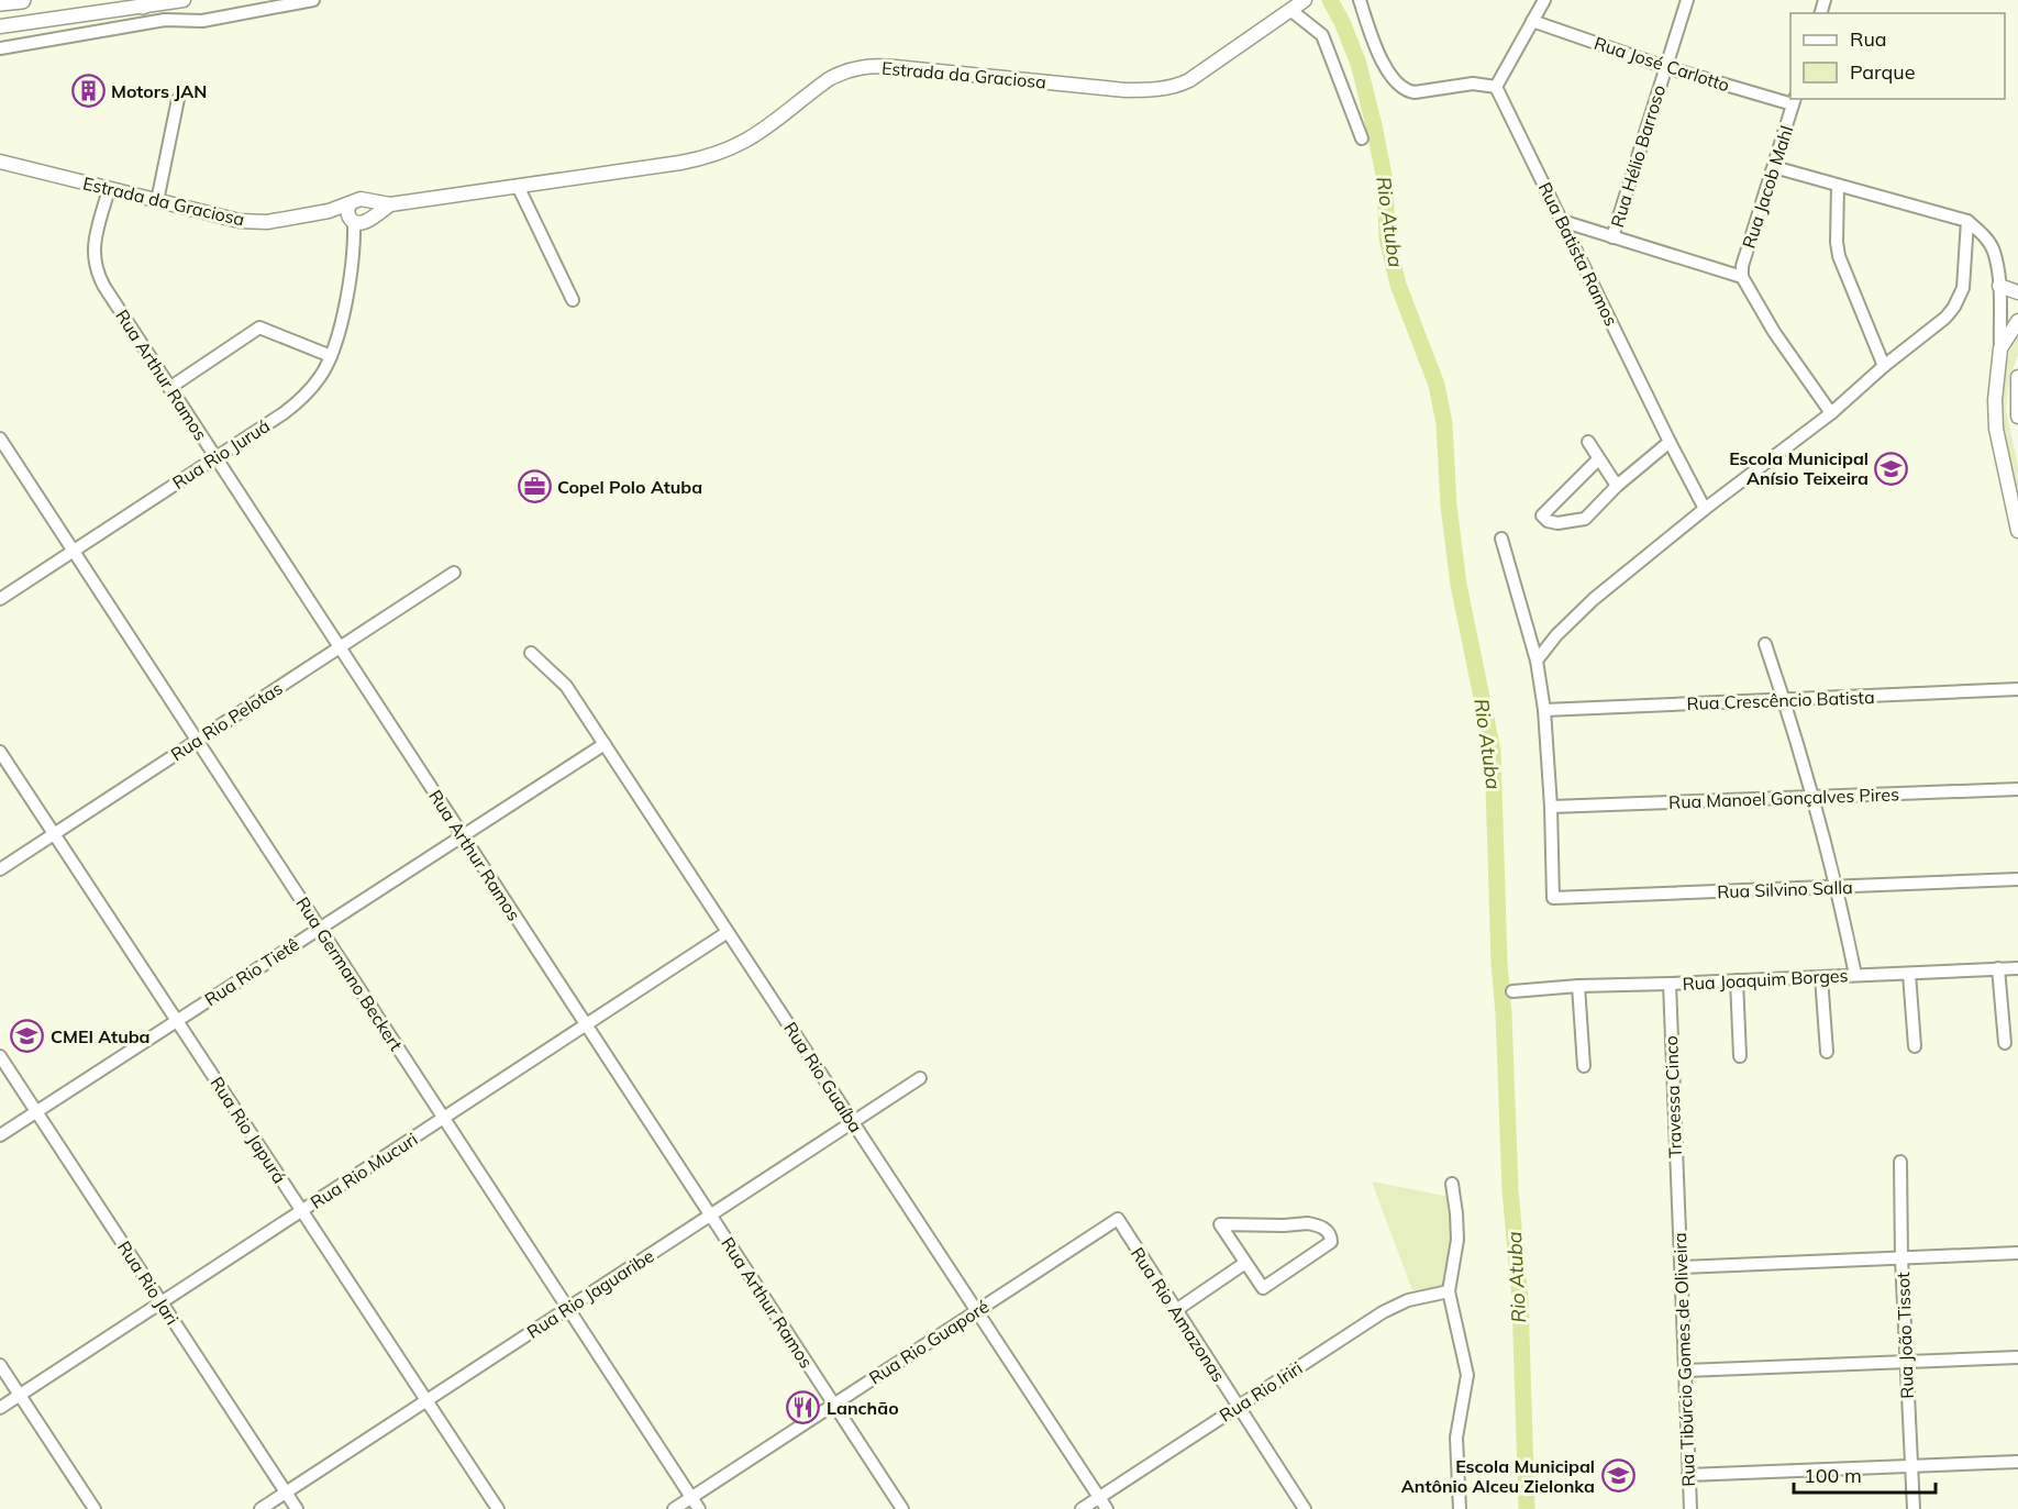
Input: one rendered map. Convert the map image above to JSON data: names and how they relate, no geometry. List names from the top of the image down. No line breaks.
{"streets":{"main road":["Estrada da Graciosa"],"street":["Rua José Carlotto","Rua Hélio Barroso","Rua Jacob Mahl","Rua Batista Ramos","Rua Arthur Ramos","Rua Rio Juruá","Rua Crescêncio Batista","Rua Rio Pelotas","Rua Manoel Gonçalves Pires","Rua Silvino Salla","Rua Rio Tietê","Rua Germano Beckert","Rua Joaquim Borges","Rua Rio Guaíba","Travessa Cinco","Rua Rio Japurá","Rua Rio Mucuri","Rua Rio Jari","Rua Rio Jaguaribe","Rua Rio Amazonas","Rua João Tissot","Rua Rio Guaporé","Rua Tibúrcio Gomes de Oliveira","Rua Rio Iriri"]},"crossings":[["Rua José Carlotto","Rua Hélio Barroso"],["Rua José Carlotto","Rua Jacob Mahl"],["Estrada da Graciosa","Rua Arthur Ramos"],["Estrada da Graciosa","Rua Rio Juruá"],["Rua Arthur Ramos","Rua Rio Juruá"],["Rua Arthur Ramos","Rua Rio Pelotas"],["Rua Arthur Ramos","Rua Rio Tietê"],["Rua Arthur Ramos","Rua Rio Mucuri"],["Rua Arthur Ramos","Rua Rio Jaguaribe"],["Rua Arthur Ramos","Rua Rio Guaporé"],["Rua Rio Juruá","Rua Germano Beckert"],["Rua Rio Pelotas","Rua Germano Beckert"],["Rua Rio Pelotas","Rua Rio Japurá"],["Rua Manoel Gonçalves Pires","Rua Silvino Salla"],["Rua Rio Tietê","Rua Germano Beckert"],["Rua Rio Tietê","Rua Rio Guaíba"],["Rua Rio Tietê","Rua Rio Japurá"],["Rua Rio Tietê","Rua Rio Jari"],["Rua Germano Beckert","Rua Rio Mucuri"],["Rua Germano Beckert","Rua Rio Jaguaribe"],["Rua Germano Beckert","Rua Rio Guaporé"],["Rua Joaquim Borges","Travessa Cinco"],["Rua Rio Guaíba","Rua Rio Mucuri"],["Rua Rio Guaíba","Rua Rio Jaguaribe"],["Rua Rio Guaíba","Rua Rio Guaporé"],["Rua Rio Guaíba","Rua Rio Iriri"],["Travessa Cinco","Rua Tibúrcio Gomes de Oliveira"],["Rua Rio Japurá","Rua Rio Mucuri"],["Rua Rio Japurá","Rua Rio Jaguaribe"],["Rua Rio Mucuri","Rua Rio Jari"],["Rua Rio Jari","Rua Rio Jaguaribe"],["Rua Rio Amazonas","Rua Rio Guaporé"],["Rua Rio Amazonas","Rua Rio Iriri"]],"water":["Rio Atuba"],"places":{"building":["Motors JAN"],"school or university":["Escola Municipal Anísio Teixeira","CMEI Atuba","Escola Municipal Antônio Alceu Zielonka"],"office":["Copel Polo Atuba"],"restaurant":["Lanchão"]},"legend":["Rua","Parque"],"scale_bar":"100 m"}
